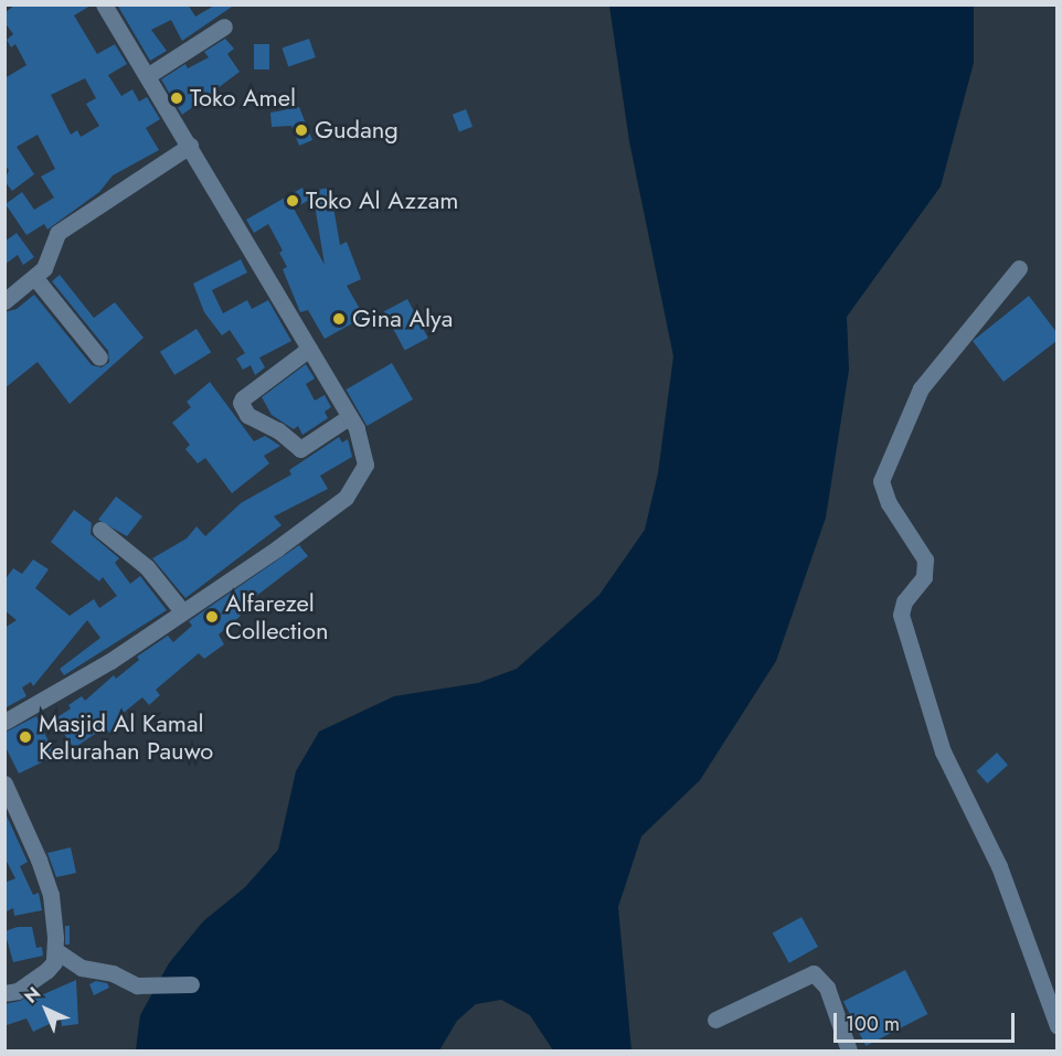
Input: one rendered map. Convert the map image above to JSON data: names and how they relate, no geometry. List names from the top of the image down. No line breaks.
{"places":["Toko Amel","Gudang","Toko Al Azzam","Gina Alya","Alfarezel Collection","Masjid Al Kamal Kelurahan Pauwo"],"scale_bar":"100 m","north":"top left"}
